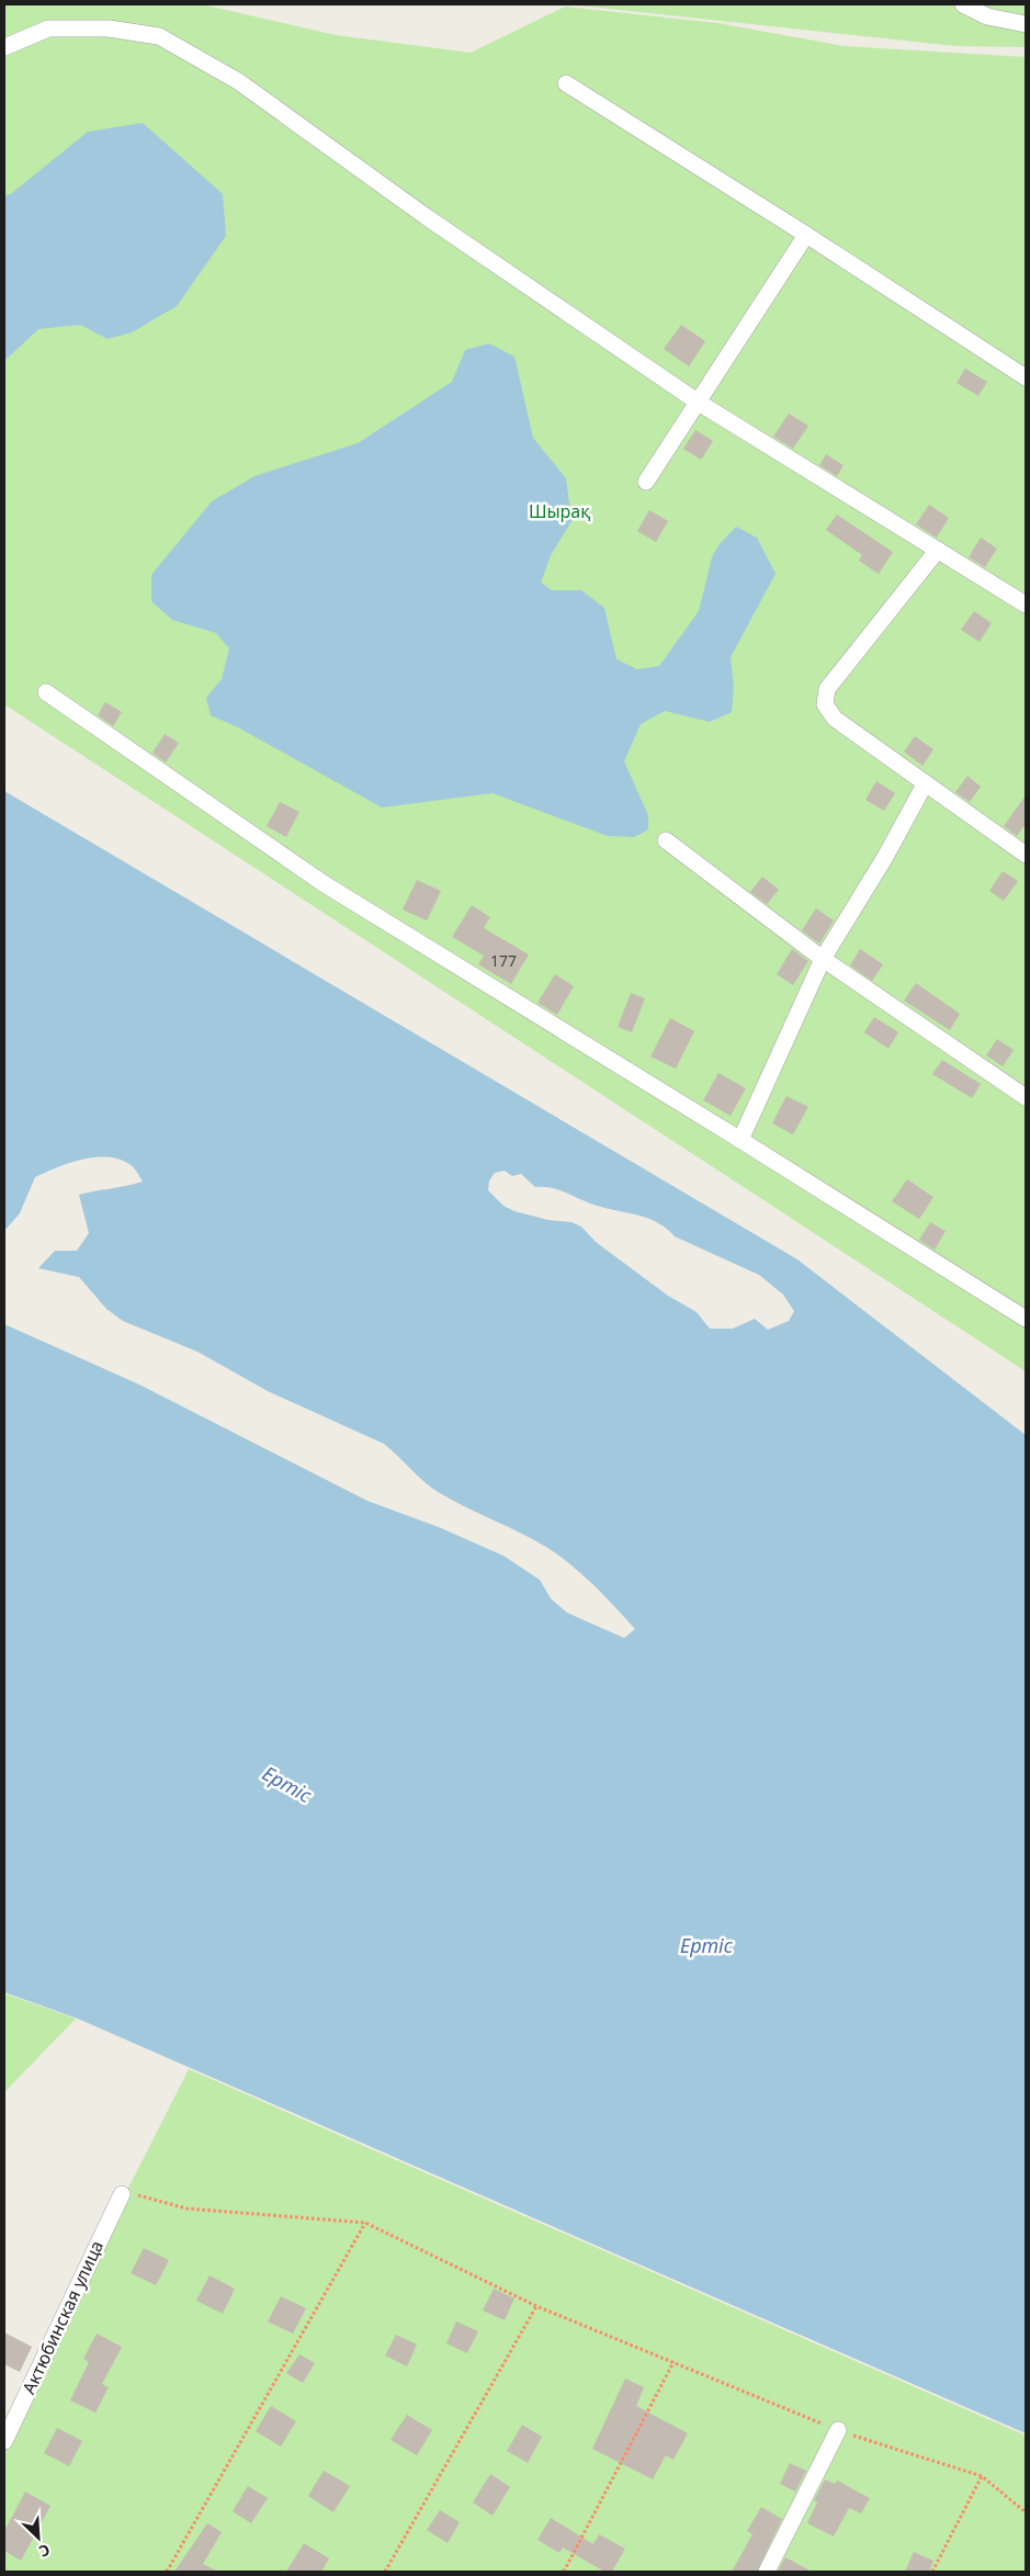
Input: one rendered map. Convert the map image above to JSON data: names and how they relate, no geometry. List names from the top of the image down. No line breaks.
{"streets":{"street":["Актюбинская улица"]},"water":["Ертіс"],"parks":["Шырақ"],"house_numbers":["177"],"north":"bottom right"}
